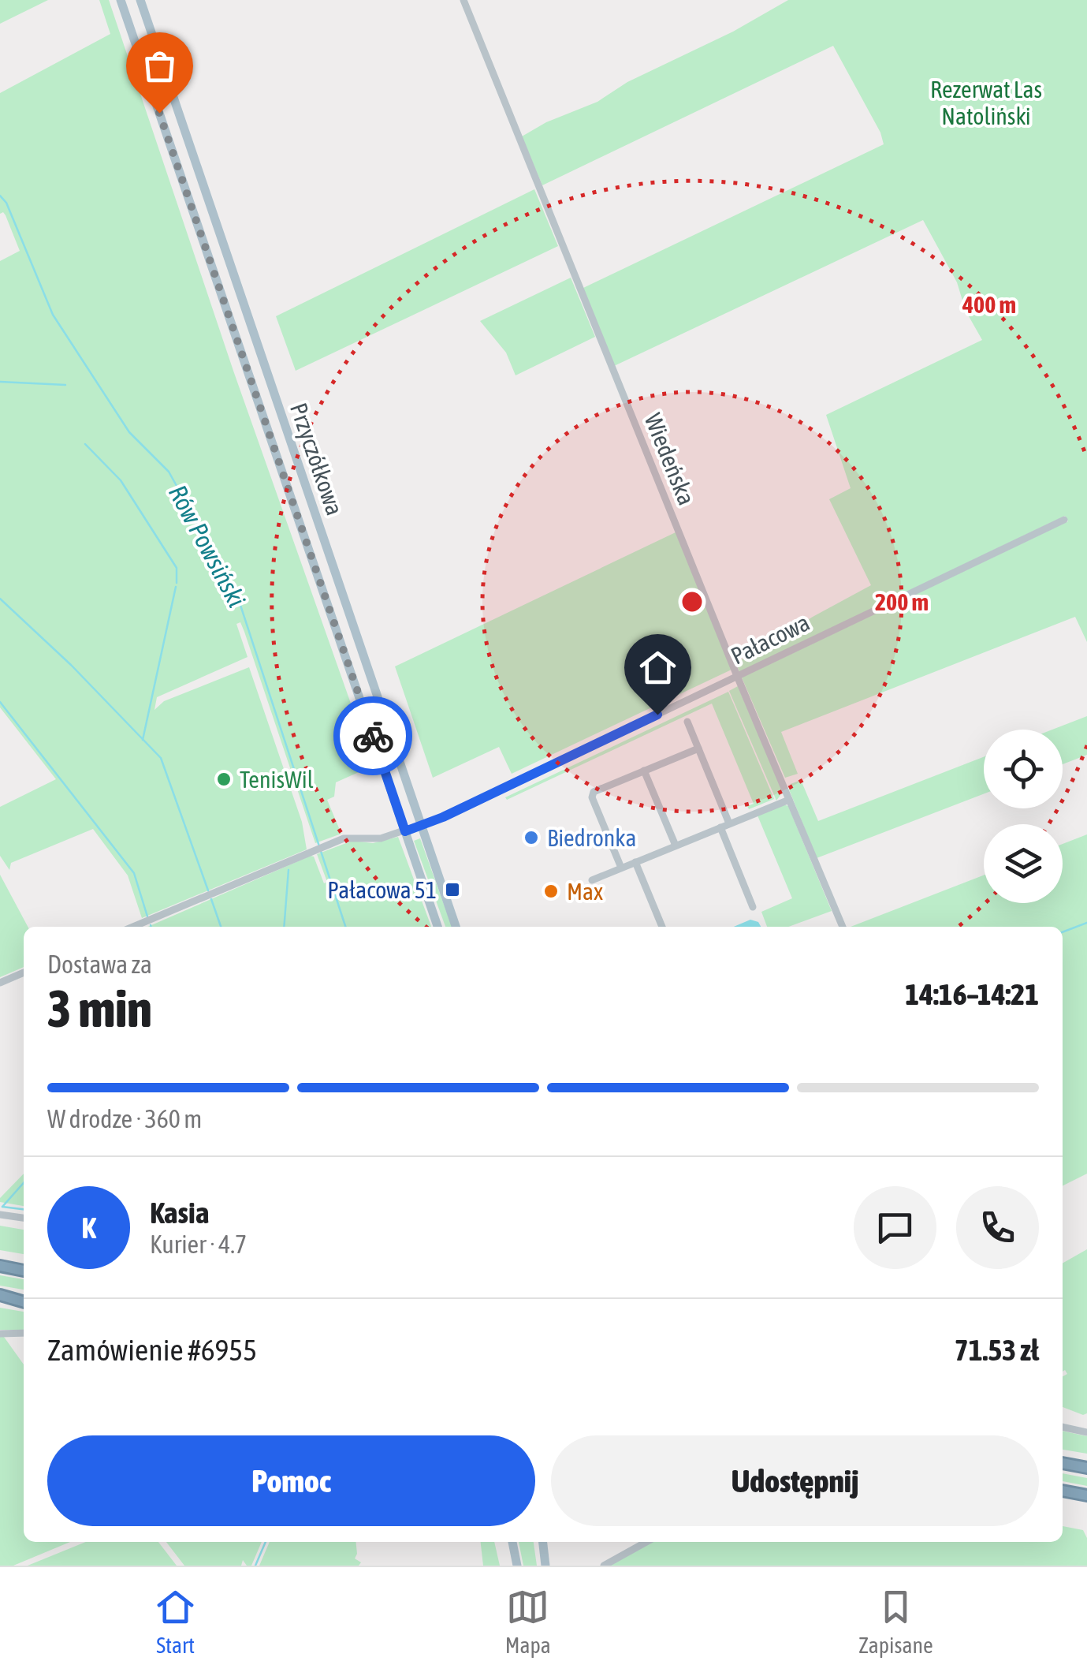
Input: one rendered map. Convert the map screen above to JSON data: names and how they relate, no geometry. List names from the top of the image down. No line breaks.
{"streets":{"main road":["Przyczółkowa"],"street":["Wiedeńska","Pałacowa"]},"crossings":[["Przyczółkowa","Pałacowa"],["Wiedeńska","Pałacowa"]],"water":["Rów Powsiński"],"parks":["Rezerwat Las Natoliński"],"places":{"other":["TenisWil","Biedronka","Max"],"transit":["Pałacowa 51"]},"page":{"heading":["3 min","Dostawa za","14:16–14:21"],"panel":["Kasia","Kurier · 4.7","Zamówienie #6955","71.53 zł"],"bar":"W drodze · 360 m","round":"K","buttons":["Pomoc","Udostępnij"],"tabs":["Start","Mapa","Zapisane"]},"rings":["400 m","200 m"]}
